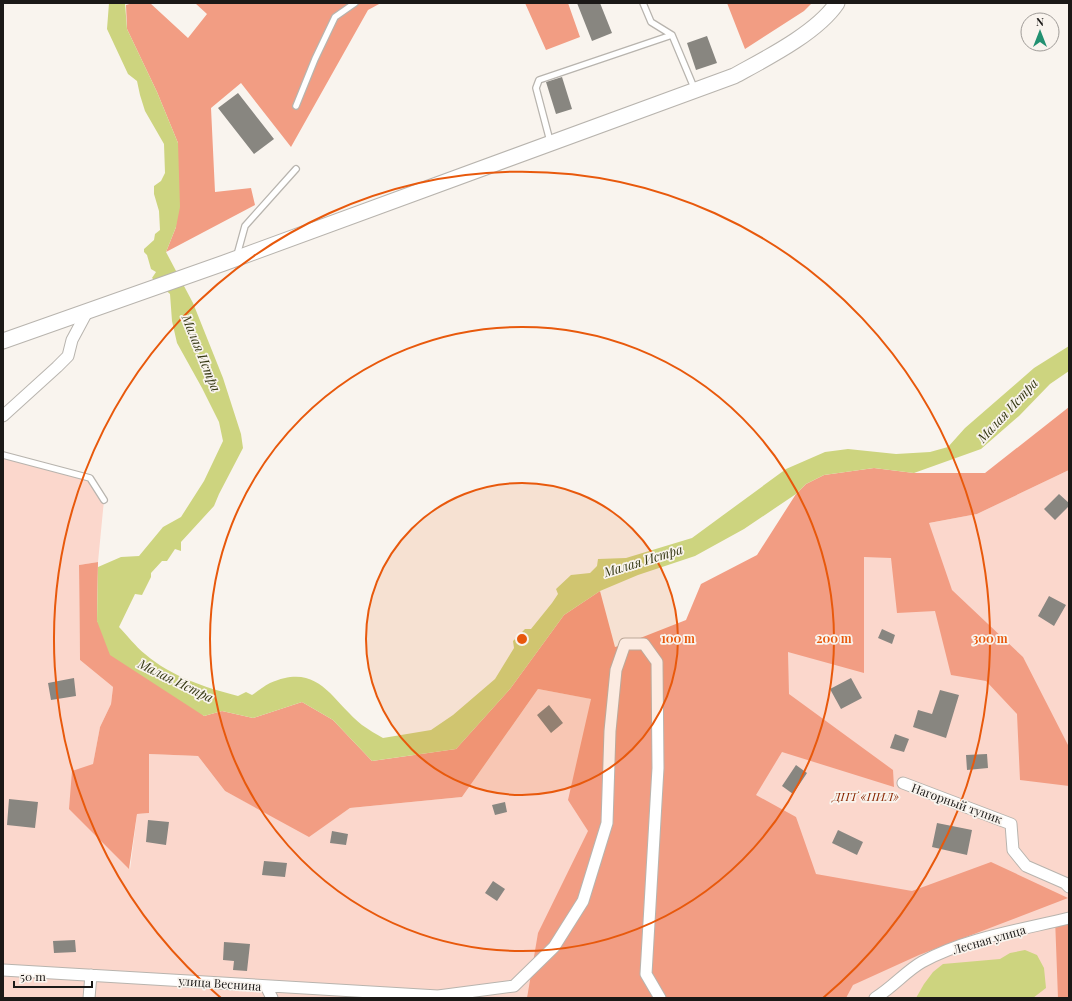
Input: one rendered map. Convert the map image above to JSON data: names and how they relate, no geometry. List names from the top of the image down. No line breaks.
{"streets":{"street":["Нагорный тупик","Лесная улица","улица Веснина"]},"water":["Малая Истра"],"parks":["ДНТ «НИЛ»"],"scale_bar":"50 m","north":"top","rings":["100 m","200 m","300 m"]}
